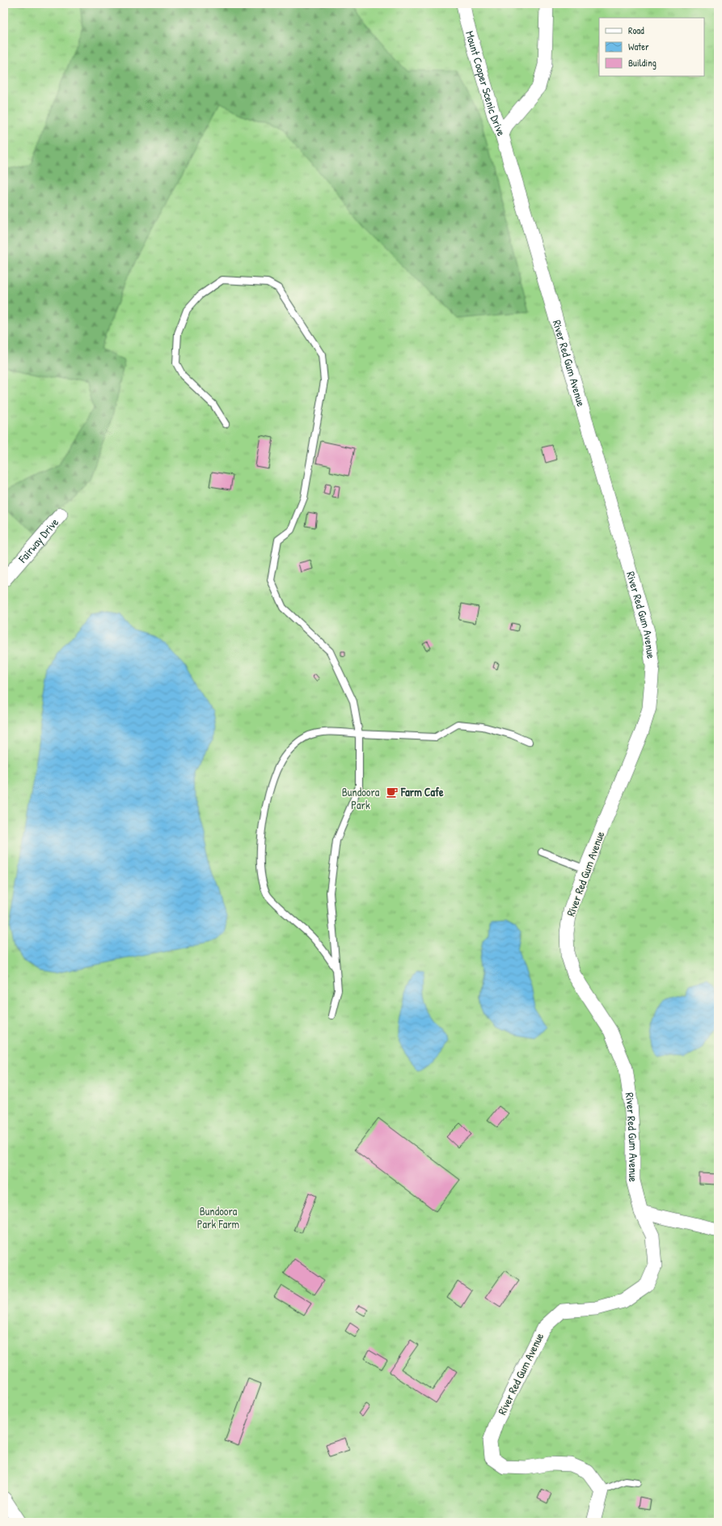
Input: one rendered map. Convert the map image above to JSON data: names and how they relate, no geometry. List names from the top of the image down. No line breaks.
{"streets":{"street":["Mount Cooper Scenic Drive","River Red Gum Avenue","Fairway Drive"]},"crossings":[["Mount Cooper Scenic Drive","River Red Gum Avenue"]],"parks":["Bundoora Park","Bundoora Park Farm"],"places":{"cafe":["Farm Cafe"]},"legend":["Road","Water","Building"]}
